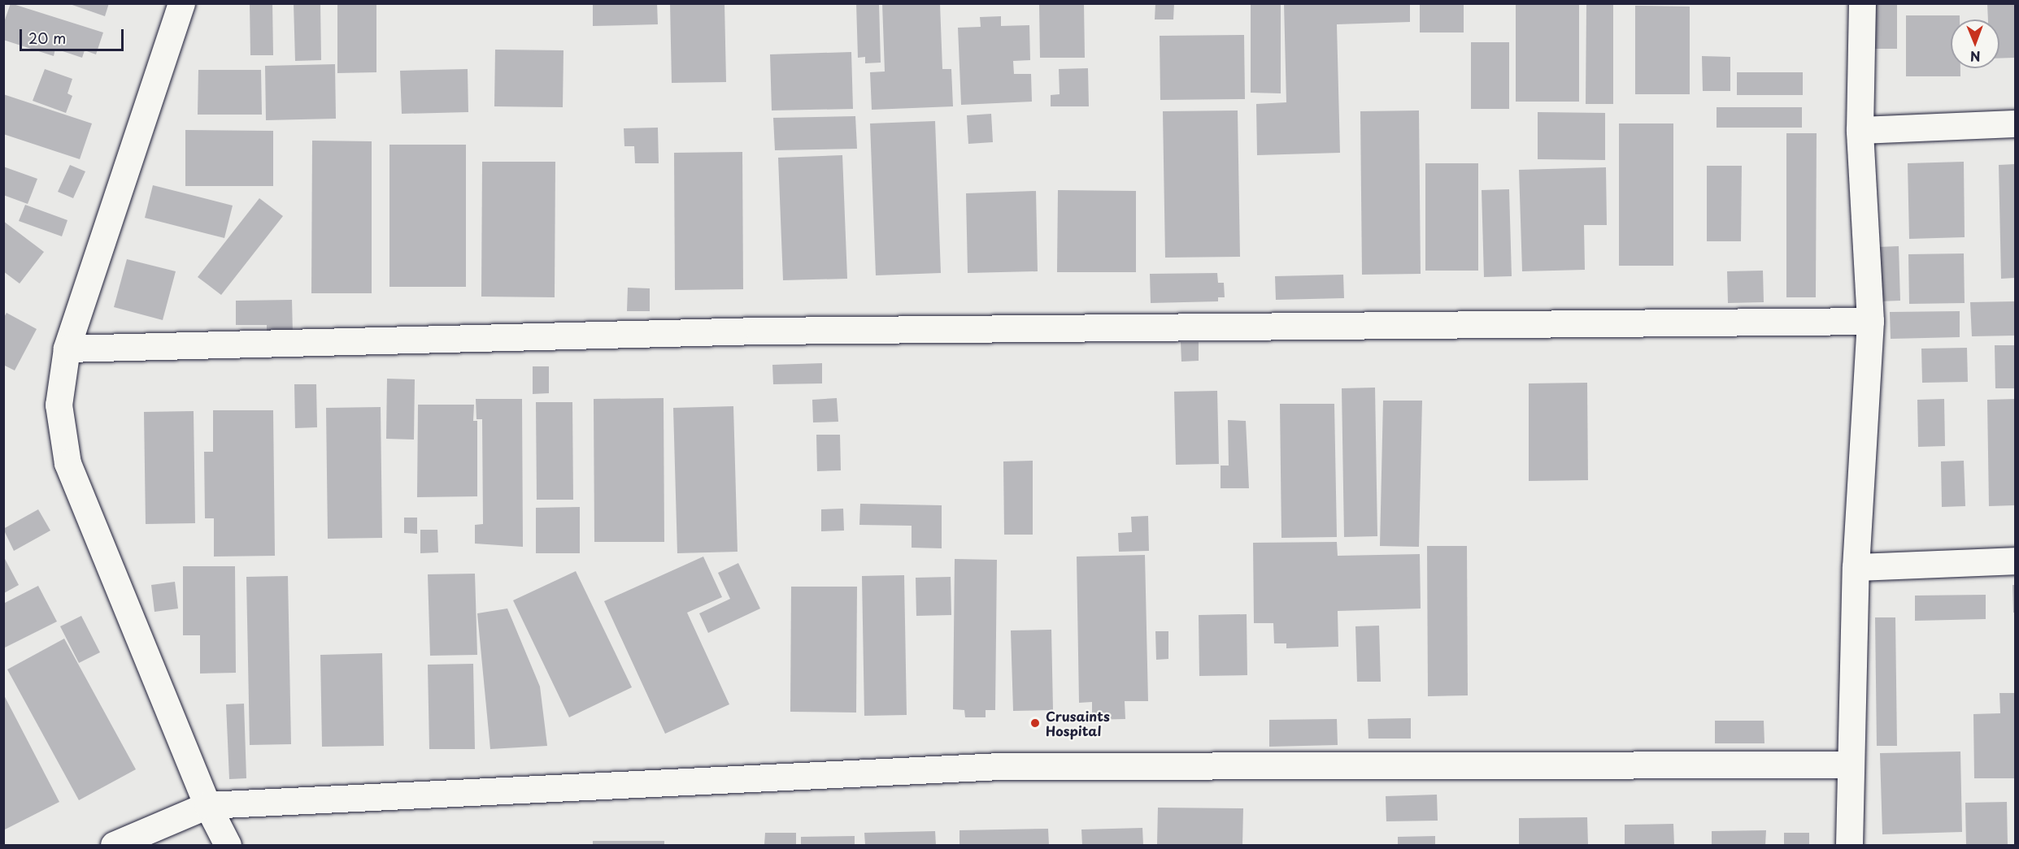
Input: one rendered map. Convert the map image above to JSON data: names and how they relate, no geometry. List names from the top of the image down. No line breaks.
{"places":["Crusaints Hospital"],"scale_bar":"20 m","north":"bottom"}
